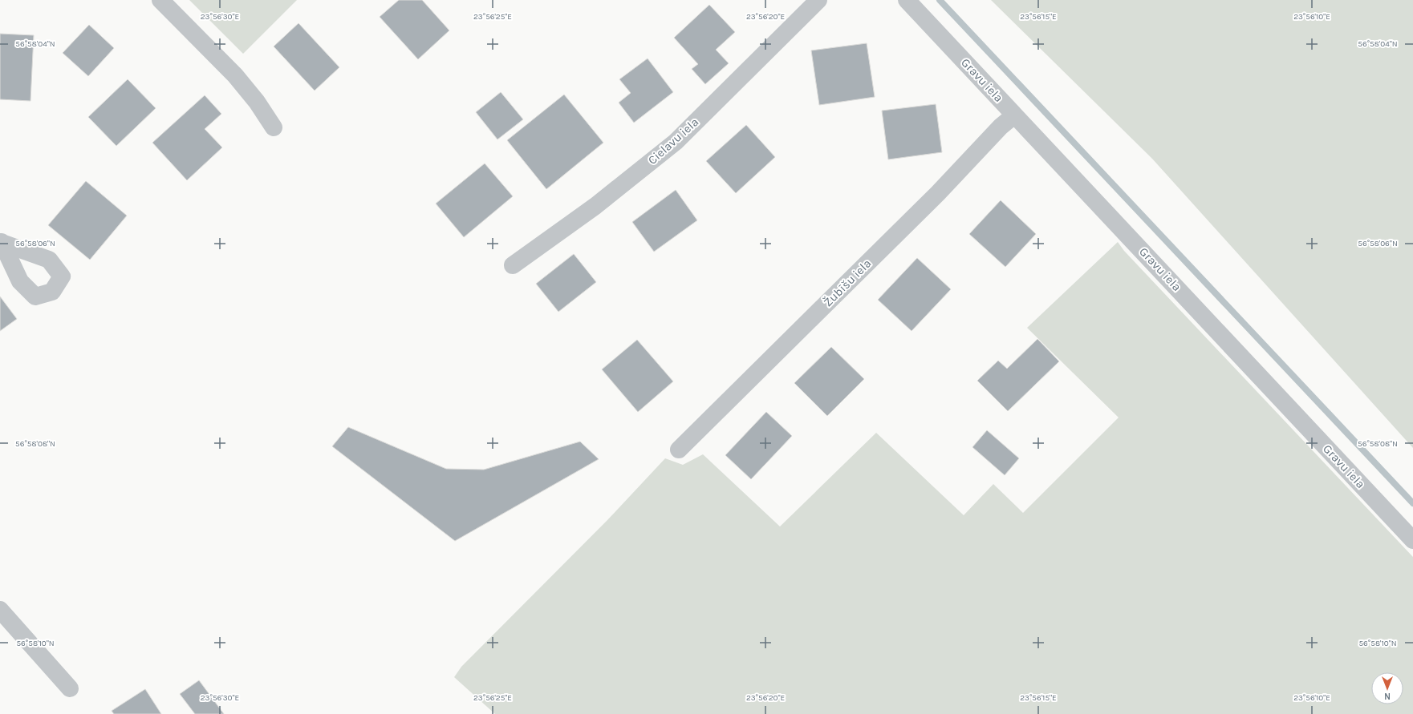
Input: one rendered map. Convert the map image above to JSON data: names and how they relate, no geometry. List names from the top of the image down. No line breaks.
{"streets":{"street":["Gravu iela","Cielavu iela","Žubīšu iela"]},"crossings":[["Gravu iela","Žubīšu iela"]],"north":"bottom","coordinates":["23°56'30\"E","23°56'25\"E","23°56'20\"E","23°56'15\"E","23°56'10\"E","56°58'04\"N","56°58'06\"N","56°58'08\"N","56°58'10\"N"]}
